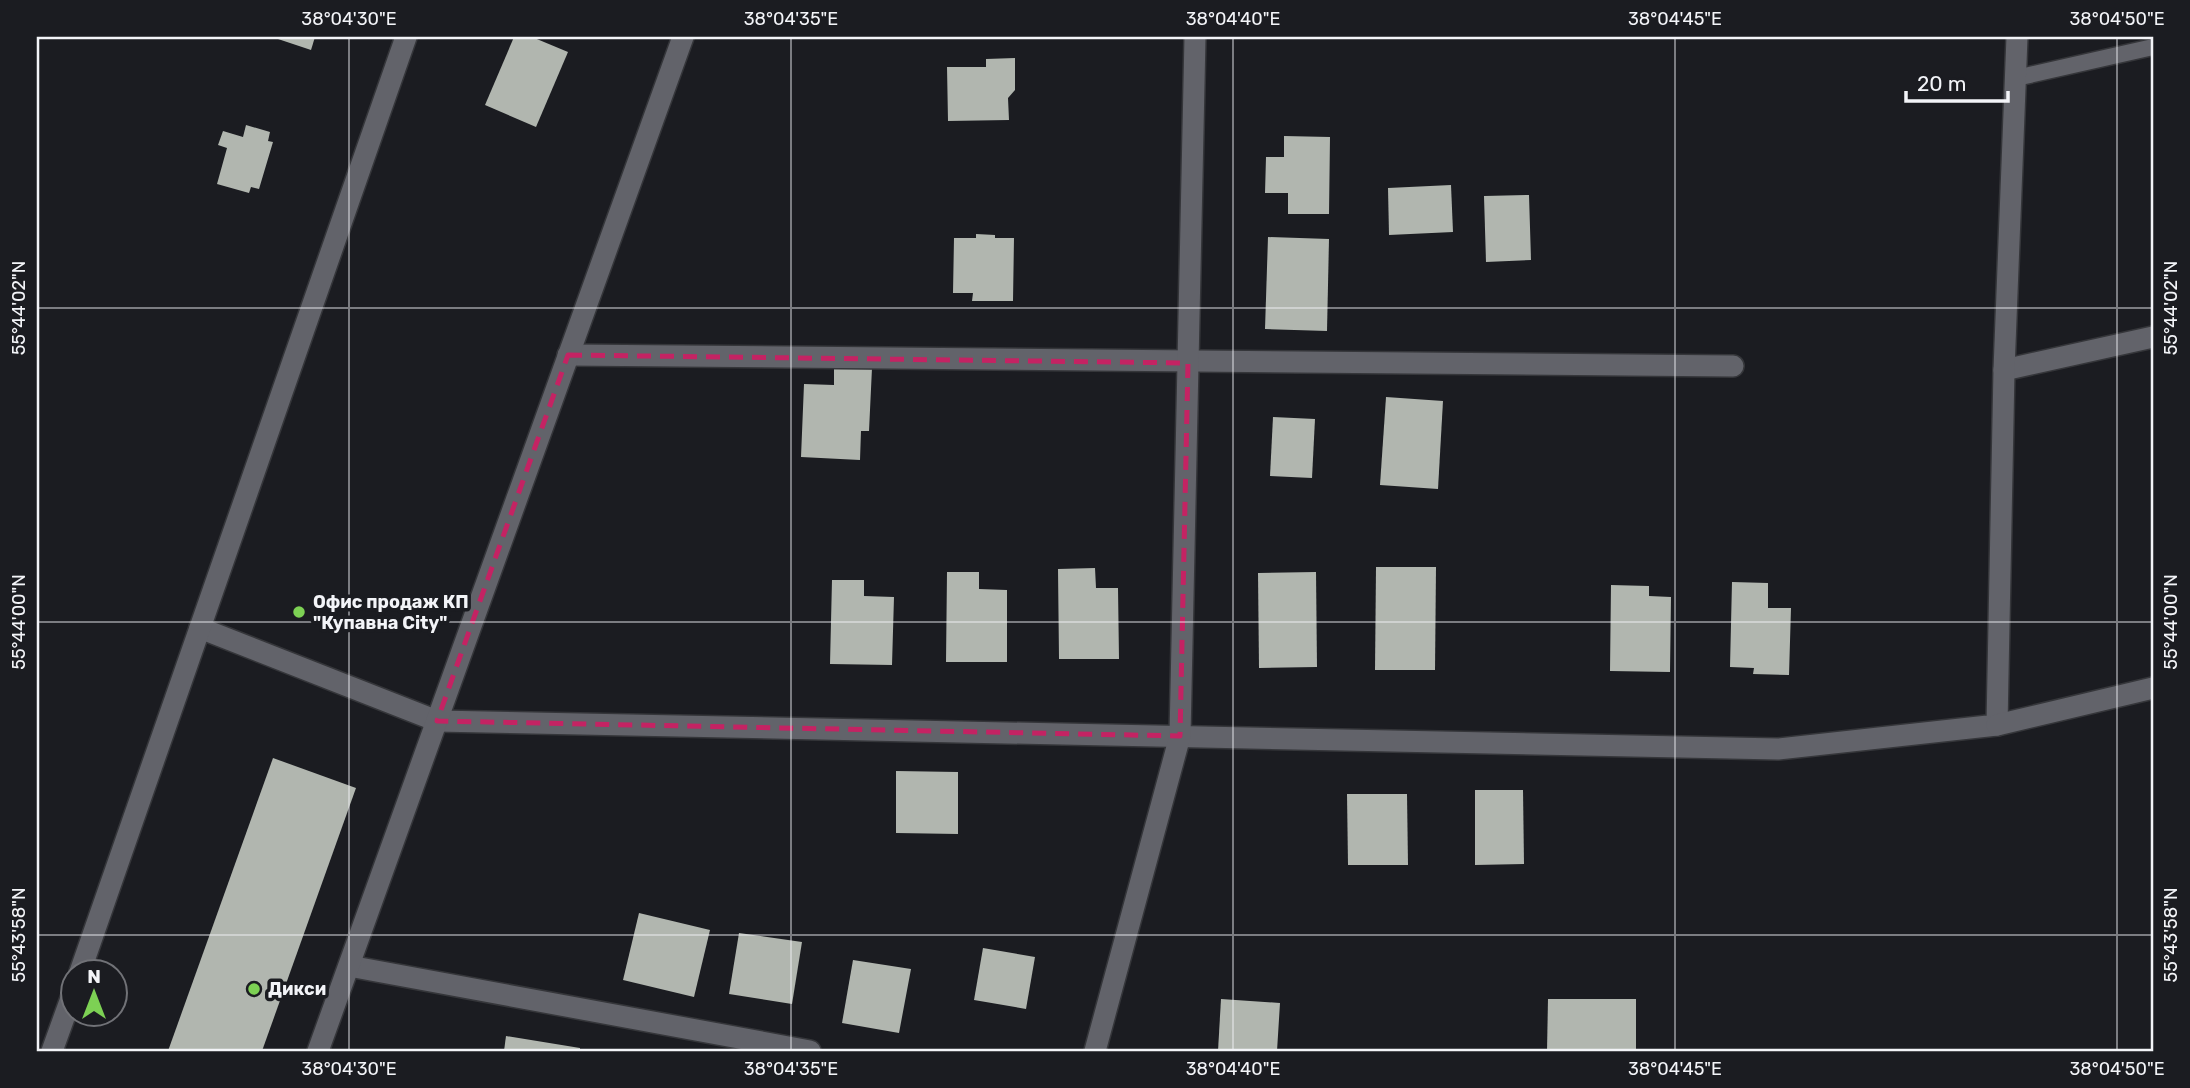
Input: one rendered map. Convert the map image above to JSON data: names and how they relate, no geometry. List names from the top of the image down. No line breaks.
{"places":["Офис продаж КП \"Купавна City\"","Дикси"],"scale_bar":"20 m","north":"top","coordinates":["38°04'30\"E","38°04'35\"E","38°04'40\"E","38°04'45\"E","38°04'50\"E","55°44'02\"N","55°44'00\"N","55°43'58\"N"]}
